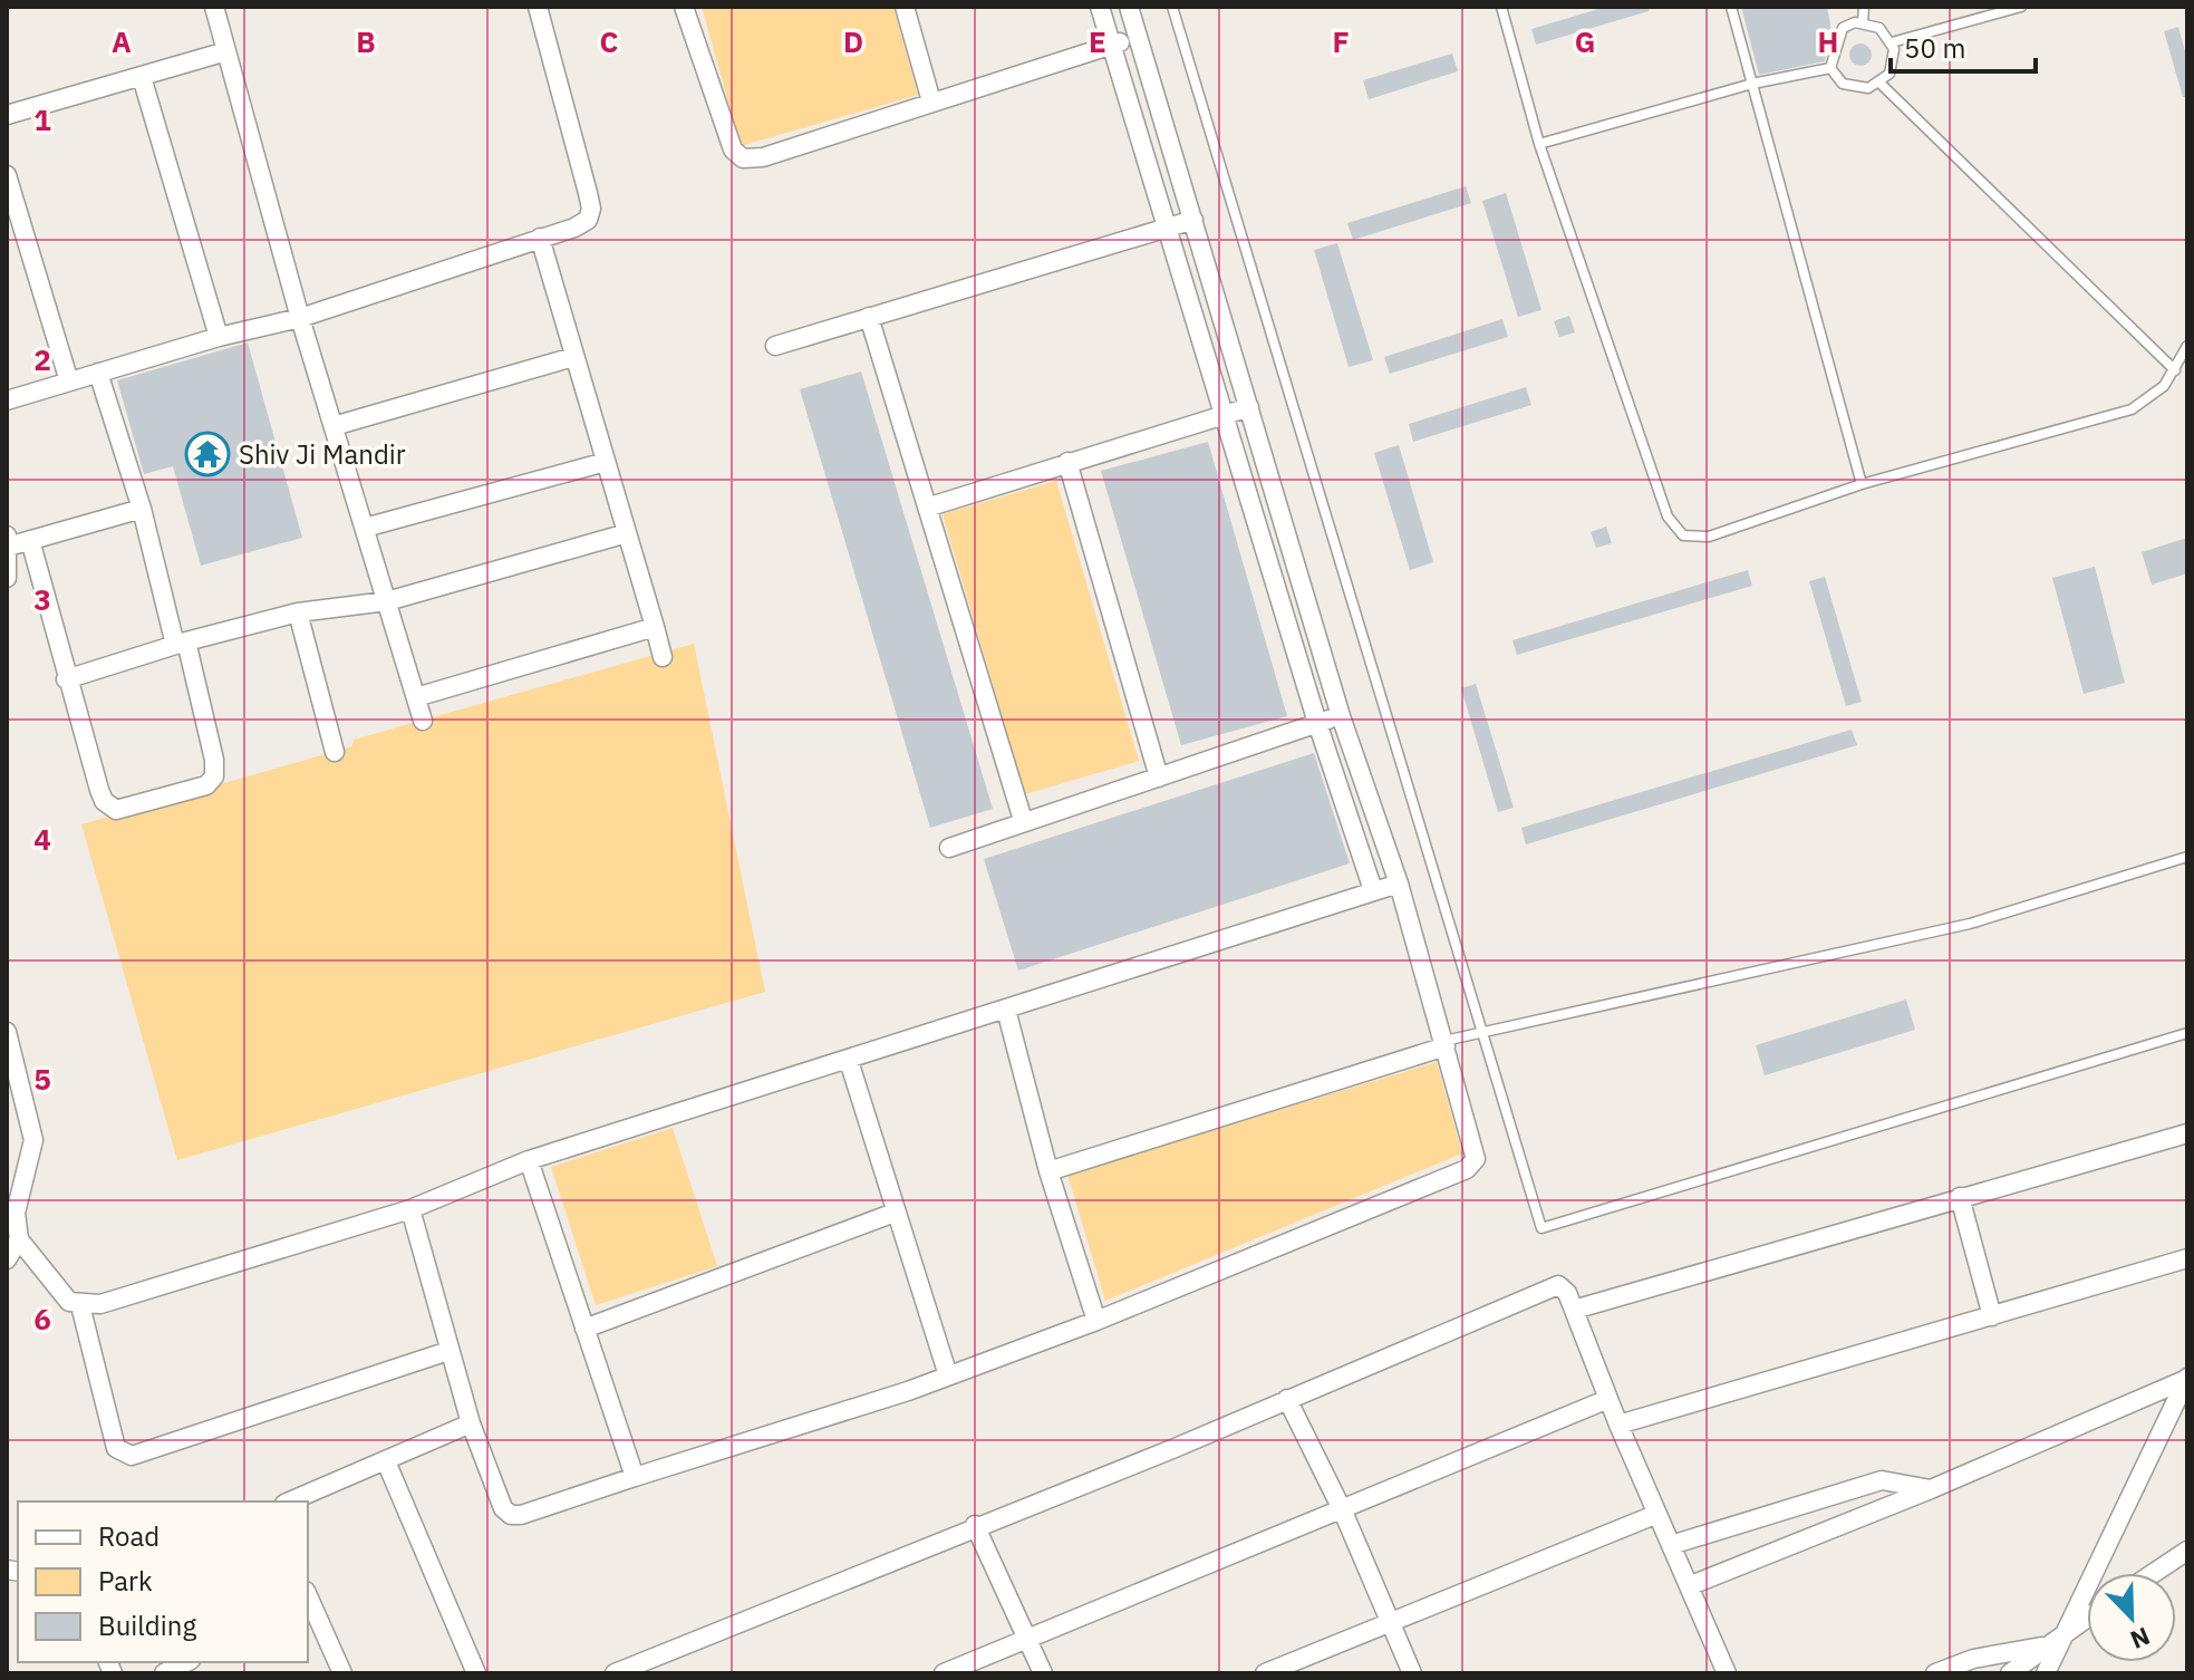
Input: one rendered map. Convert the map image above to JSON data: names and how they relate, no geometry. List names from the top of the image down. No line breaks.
{"places":{"temple":["Shiv Ji Mandir"]},"legend":["Road","Park","Building"],"scale_bar":"50 m","north":"bottom right","grid":{"columns":["A","B","C","D","E","F","G","H"],"rows":["1","2","3","4","5","6"]}}
